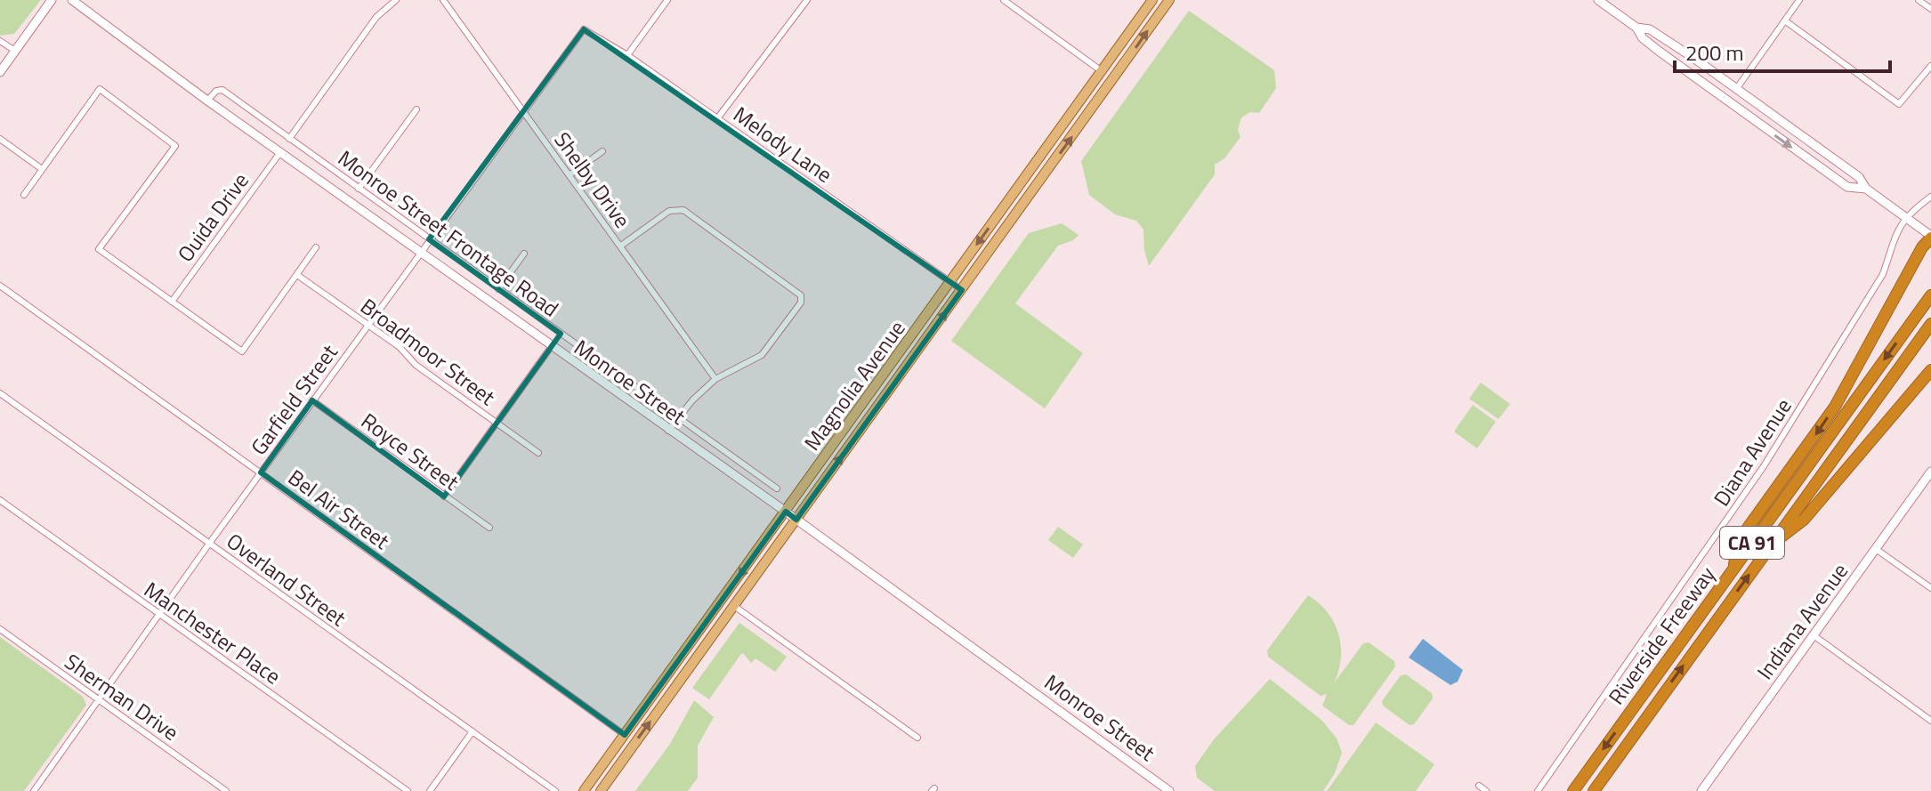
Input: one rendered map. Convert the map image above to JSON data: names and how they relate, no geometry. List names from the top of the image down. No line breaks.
{"streets":{"highway":["CA 91","Riverside Freeway"],"main road":["Monroe Street","Magnolia Avenue","Indiana Avenue"],"street":["Melody Lane","Shelby Drive","Ouida Drive","Monroe Street Frontage Road","Broadmoor Street","Garfield Street","Royce Street","Diana Avenue","Bel Air Street","Overland Street","Manchester Place","Sherman Drive"]},"crossings":[["Melody Lane","Magnolia Avenue"],["Melody Lane","Garfield Street"],["Shelby Drive","Garfield Street"],["Ouida Drive","Monroe Street"],["Monroe Street Frontage Road","Monroe Street"],["Monroe Street Frontage Road","Garfield Street"],["Broadmoor Street","Garfield Street"],["Monroe Street","Magnolia Avenue"],["Monroe Street","Garfield Street"],["Magnolia Avenue","Bel Air Street"],["Garfield Street","Royce Street"],["Garfield Street","Bel Air Street"],["Garfield Street","Overland Street"],["Garfield Street","Manchester Place"],["Garfield Street","Sherman Drive"]],"scale_bar":"200 m"}
